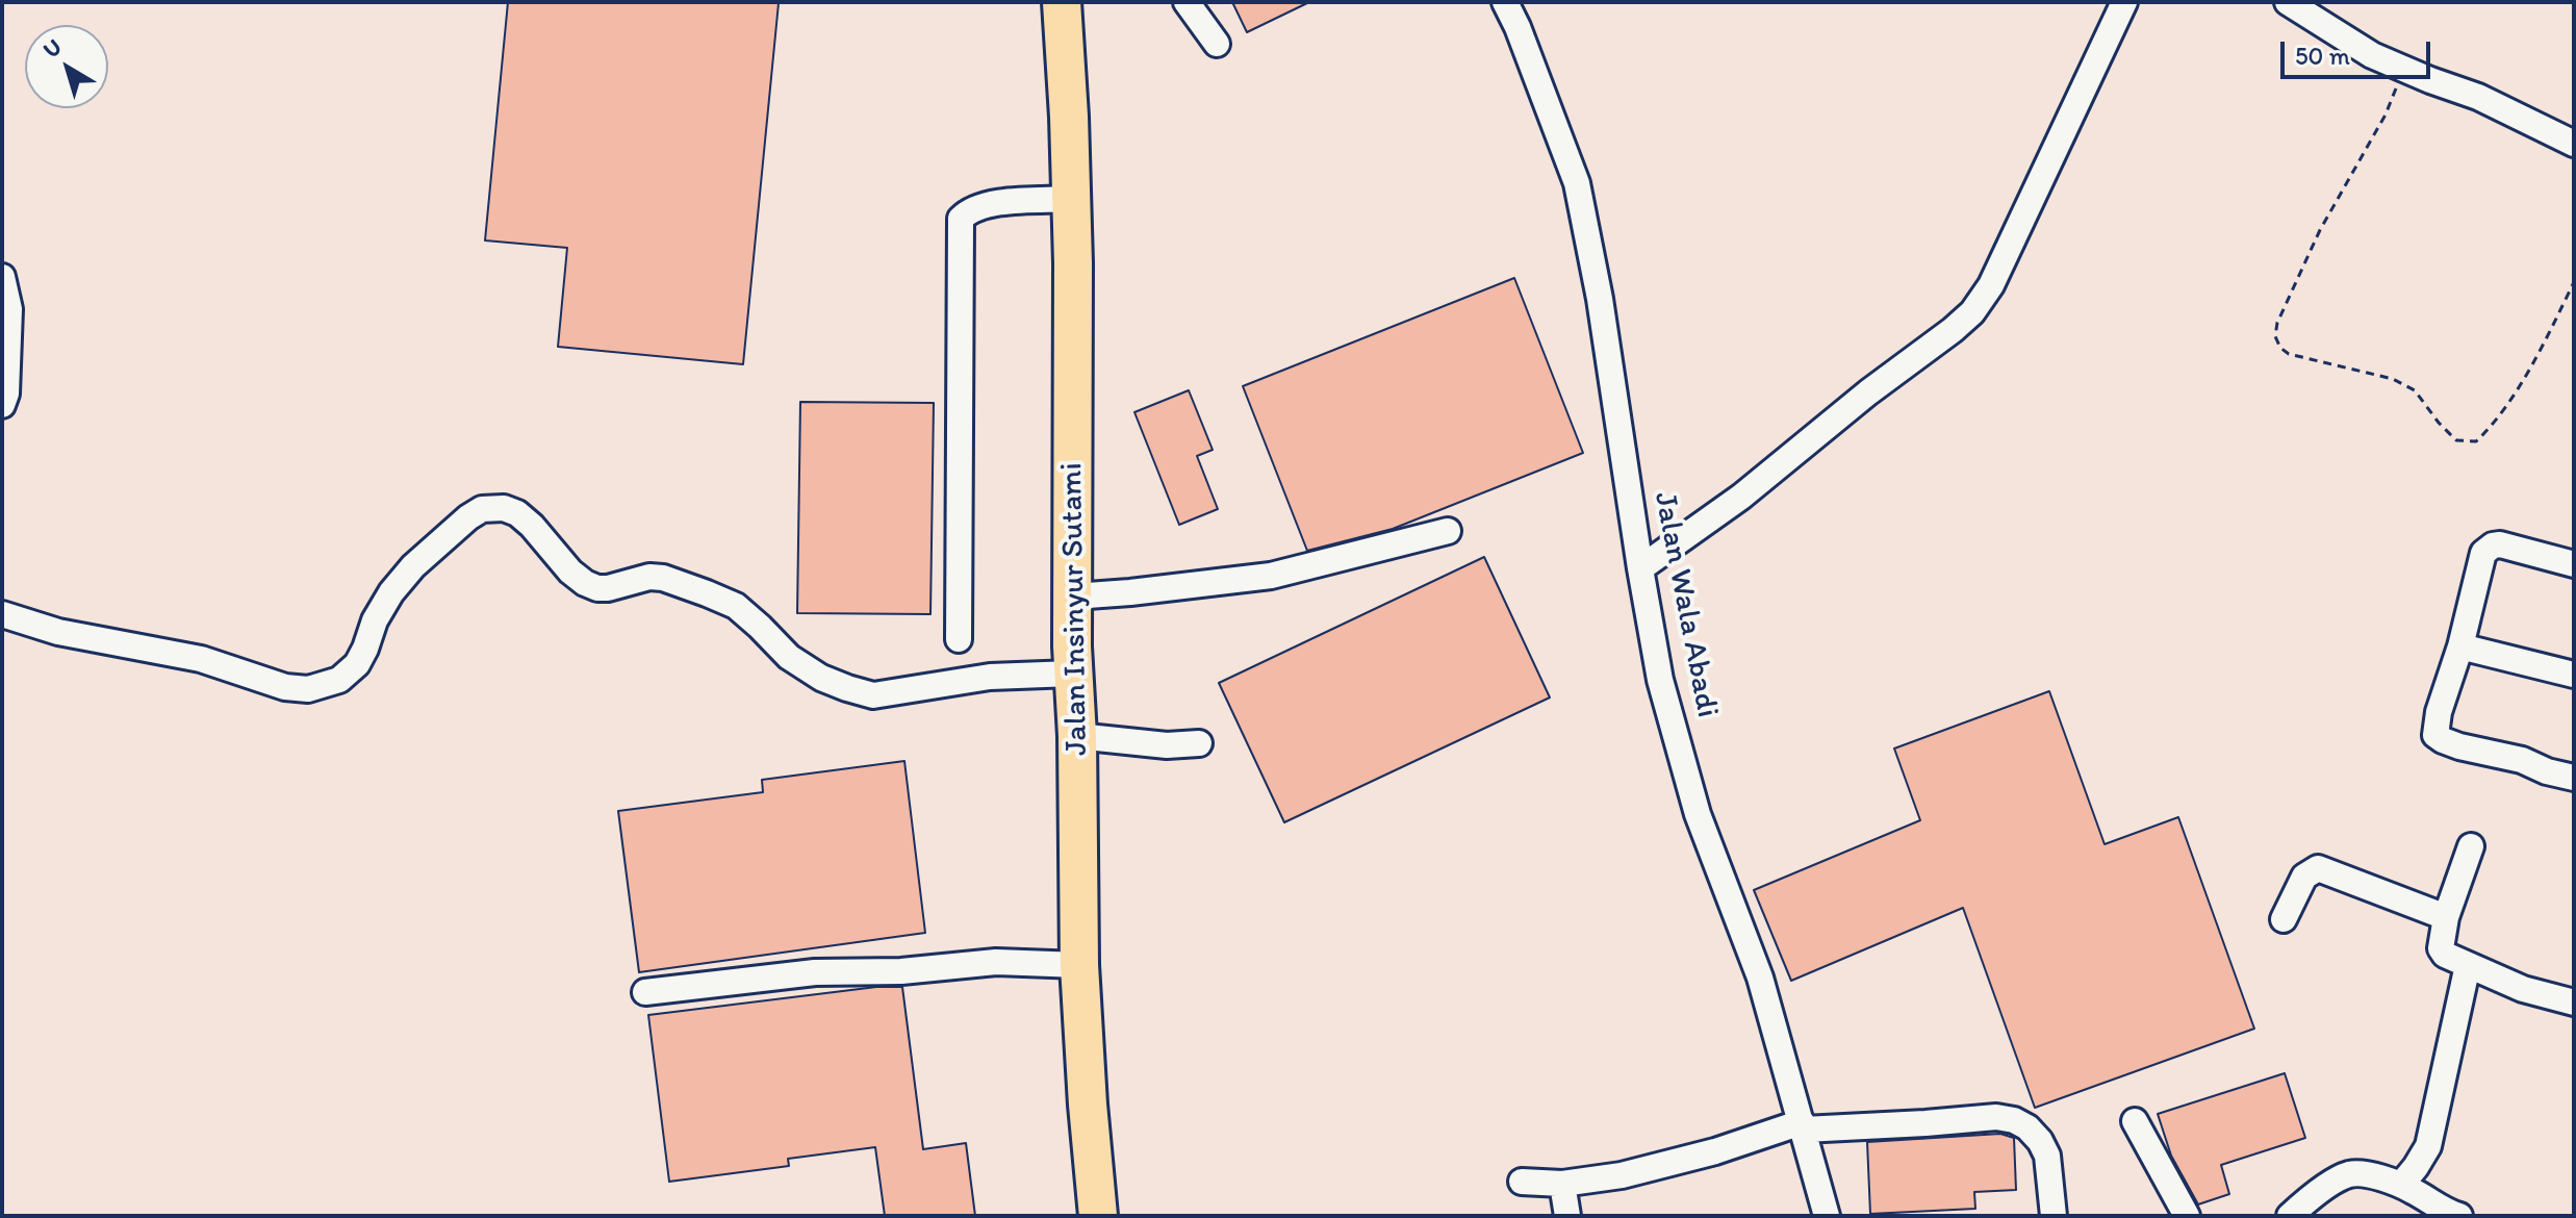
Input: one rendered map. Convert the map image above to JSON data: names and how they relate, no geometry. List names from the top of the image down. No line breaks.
{"streets":{"highway":["Jalan Insinyur Sutami"],"street":["Jalan Wala Abadi"]},"scale_bar":"50 m","north":"top left"}
